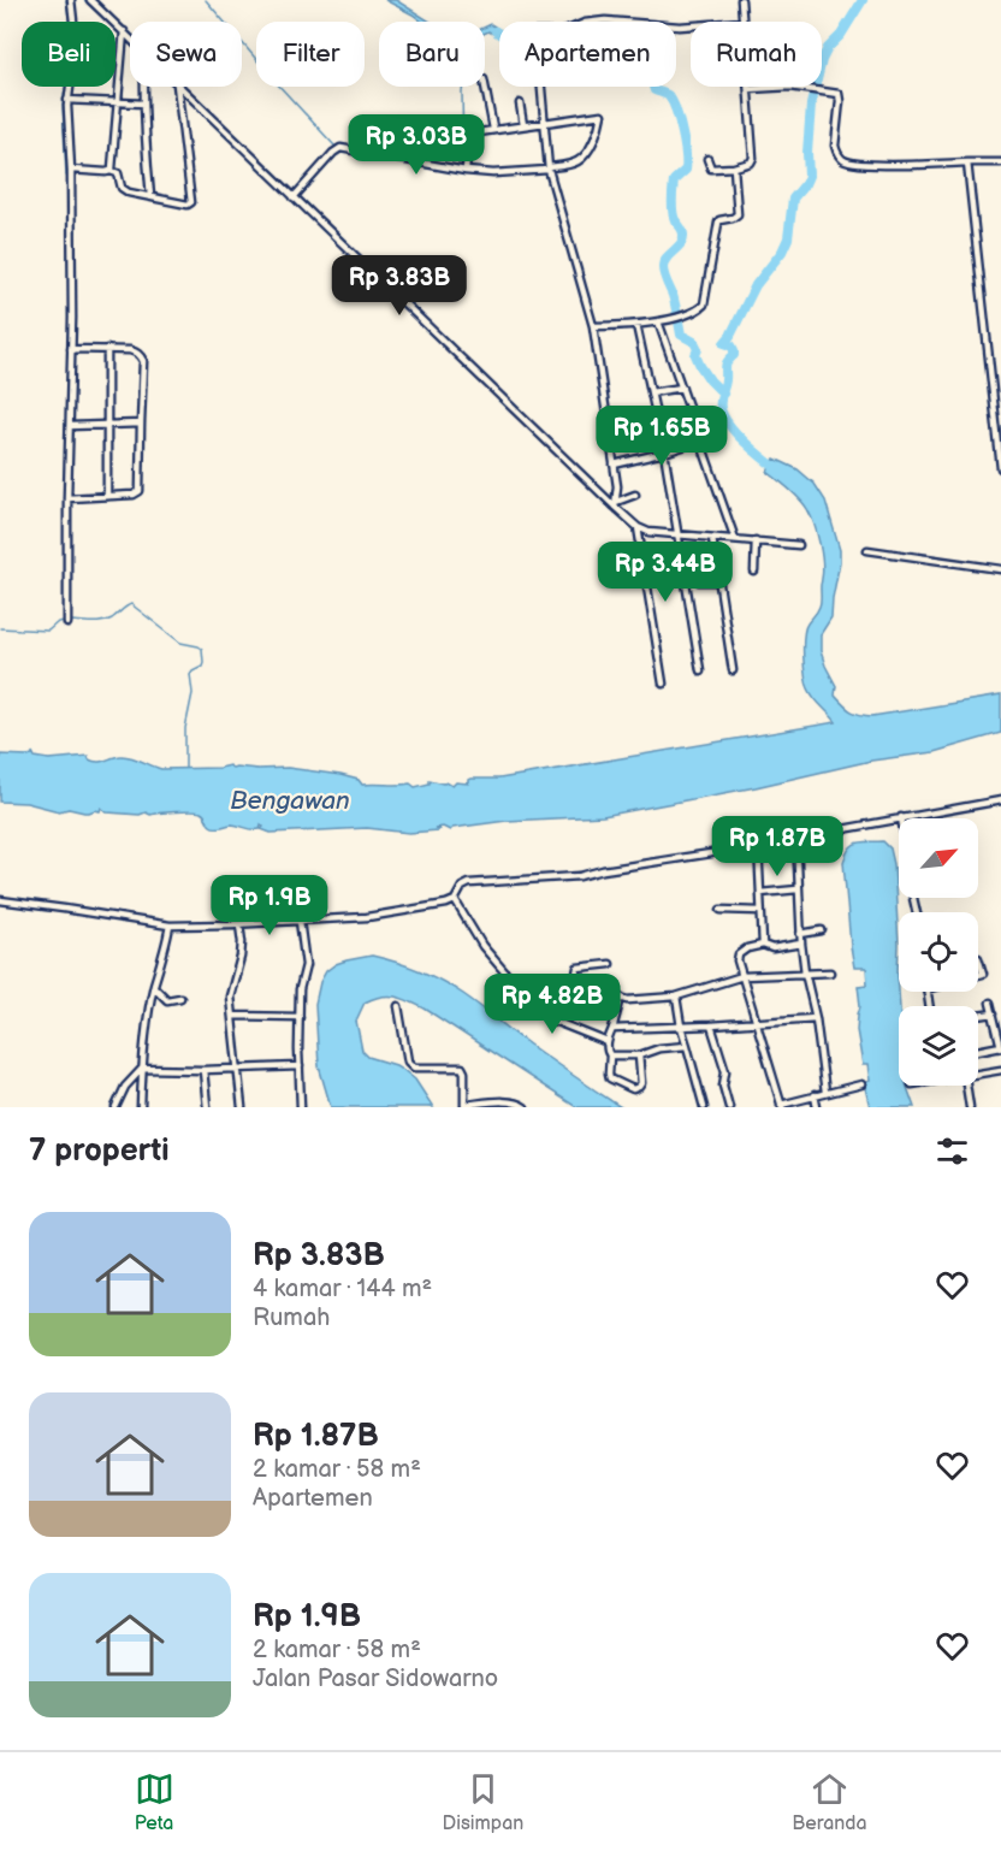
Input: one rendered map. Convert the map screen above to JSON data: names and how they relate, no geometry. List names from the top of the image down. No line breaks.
{"water":["Bengawan"],"north":"top right","page":{"chip":["Beli","Sewa","Filter","Baru","Apartemen","Rumah"],"price":["Rp 3.03B","Rp 3.83B","Rp 1.65B","Rp 3.44B","Rp 1.87B","Rp 1.9B","Rp 4.82B"],"heading":"7 properti","list":[{"name":"Rp 3.83B","note":"4 kamar · 144 m² · Rumah"},{"name":"Rp 1.87B","note":"2 kamar · 58 m² · Apartemen"},{"name":"Rp 1.9B","note":"2 kamar · 58 m² · Jalan Pasar Sidowarno"}],"tabs":["Peta","Disimpan","Beranda"]}}
